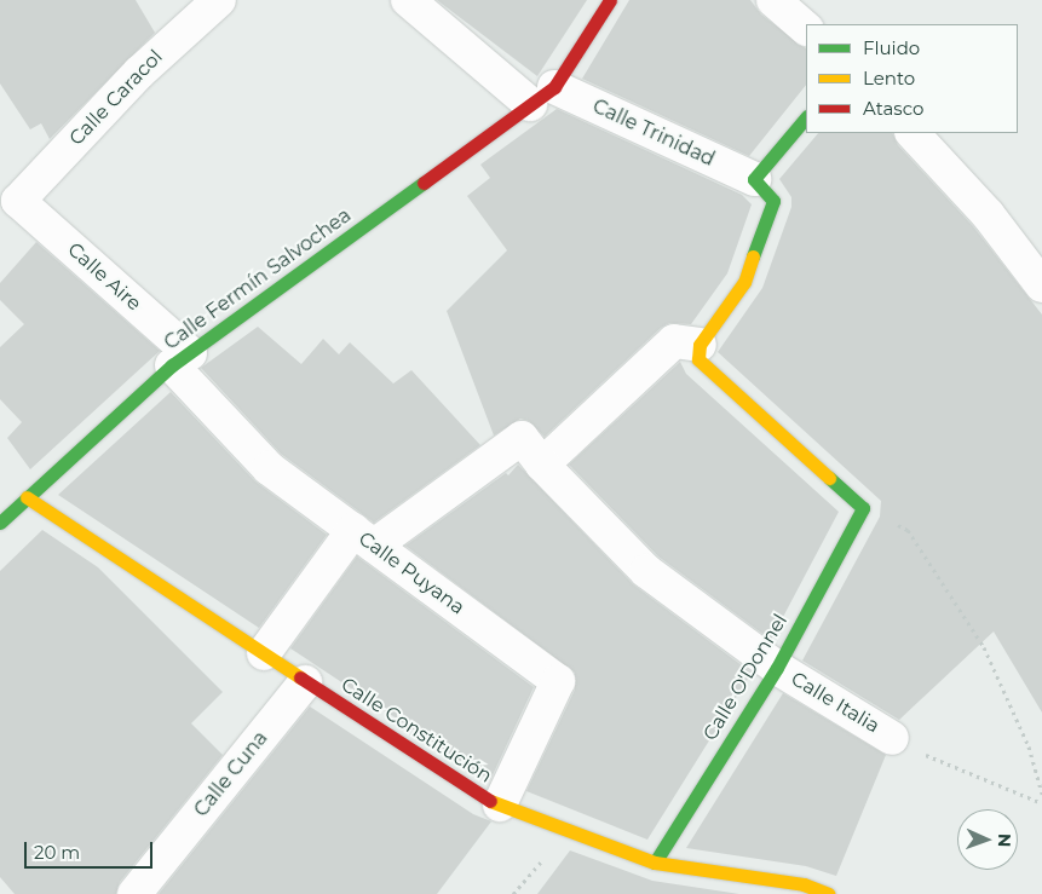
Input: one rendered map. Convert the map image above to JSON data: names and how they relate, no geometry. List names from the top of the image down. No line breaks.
{"streets":{"street":["Calle Caracol","Calle Trinidad","Calle Aire","Calle Fermín Salvochea","Calle Puyana","Calle O'Donnel","Calle Italia","Calle Constitución","Calle Cuna"]},"crossings":[["Calle Caracol","Calle Aire"],["Calle Trinidad","Calle Fermín Salvochea"],["Calle Aire","Calle Fermín Salvochea"],["Calle Aire","Calle Puyana"],["Calle Fermín Salvochea","Calle Puyana"],["Calle Fermín Salvochea","Calle Constitución"],["Calle Puyana","Calle Italia"],["Calle Puyana","Calle Constitución"],["Calle O'Donnel","Calle Italia"],["Calle O'Donnel","Calle Constitución"],["Calle Constitución","Calle Cuna"]],"legend":["Fluido","Lento","Atasco"],"scale_bar":"20 m","north":"right"}
